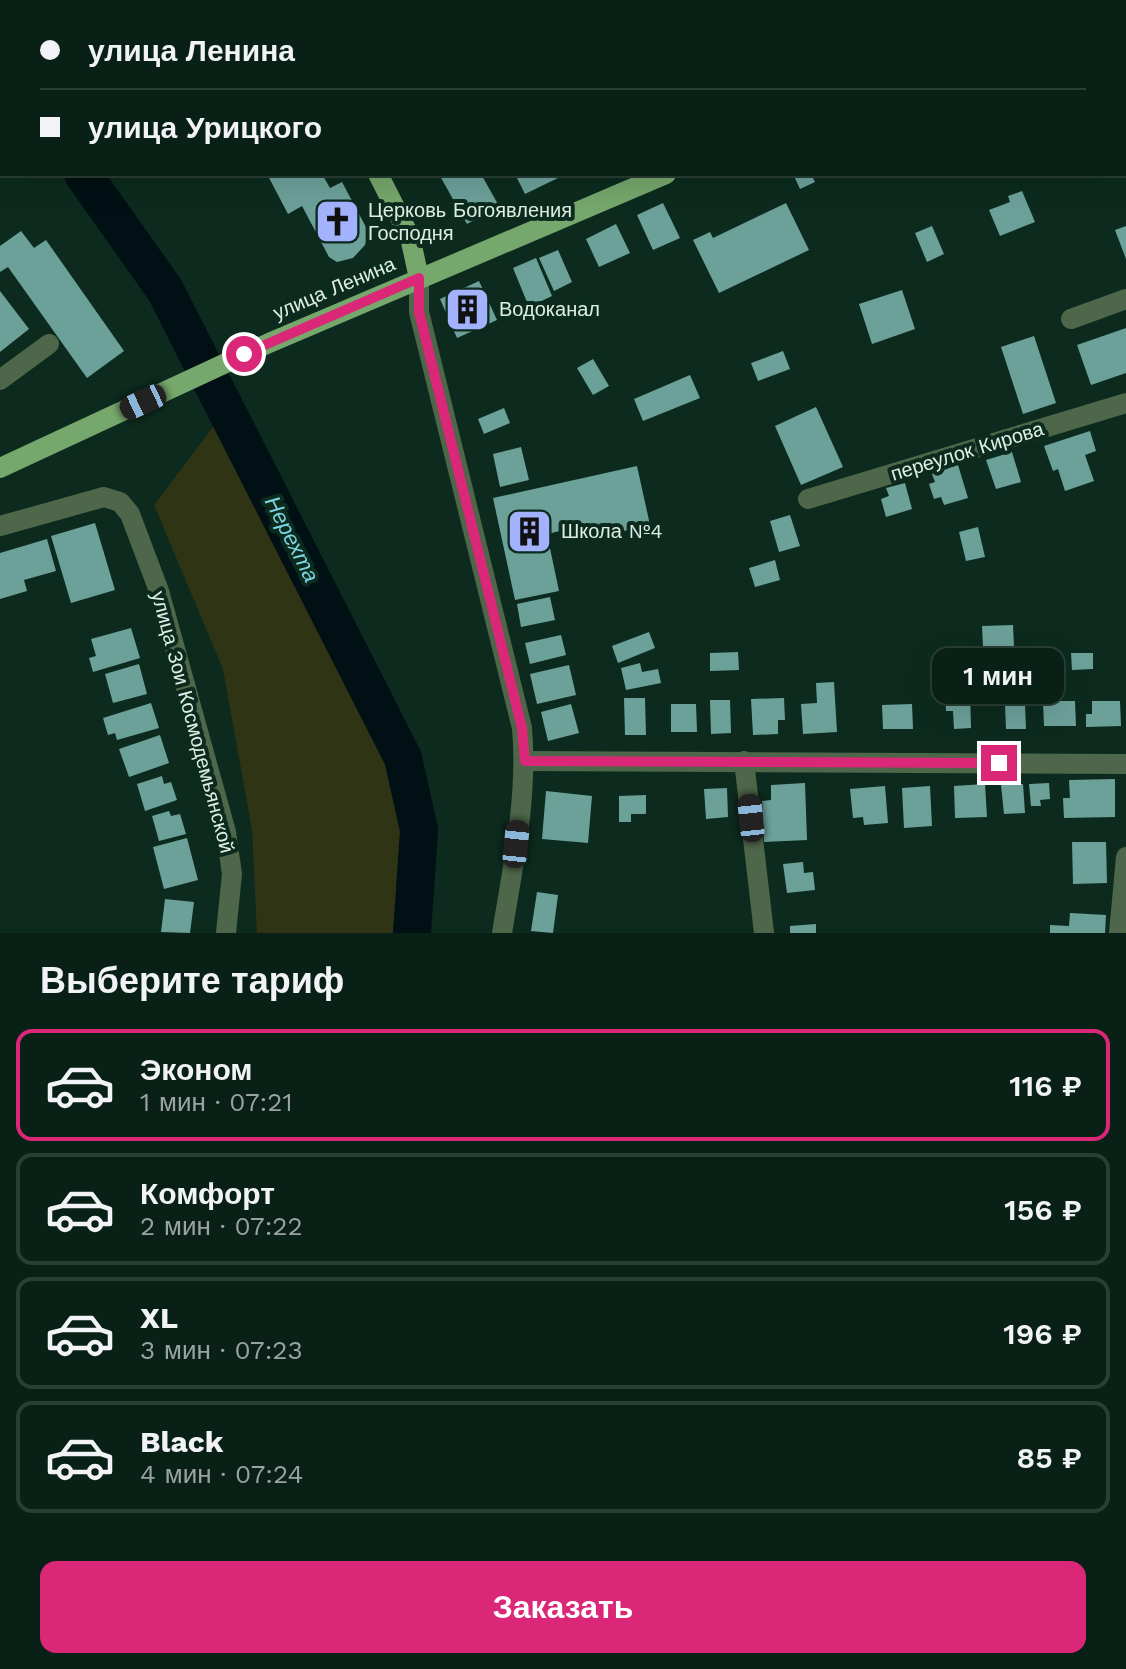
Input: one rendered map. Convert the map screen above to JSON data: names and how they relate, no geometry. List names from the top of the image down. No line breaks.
{"streets":{"main road":["улица Ленина"],"street":["переулок Кирова","улица Зои Космодемьянской"]},"water":["Нерехта"],"places":{"church":["Церковь Богоявления Господня"],"building":["Водоканал","Школа №4"]},"page":{"banner":["улица Ленина","улица Урицкого"],"bubble":"1 мин","heading":"Выберите тариф","list":[{"name":"Эконом","note":"1 мин · 07:21","value":"116 ₽"},{"name":"Комфорт","note":"2 мин · 07:22","value":"156 ₽"},{"name":"XL","note":"3 мин · 07:23","value":"196 ₽"},{"name":"Black","note":"4 мин · 07:24","value":"85 ₽"}],"buttons":"Заказать"}}
